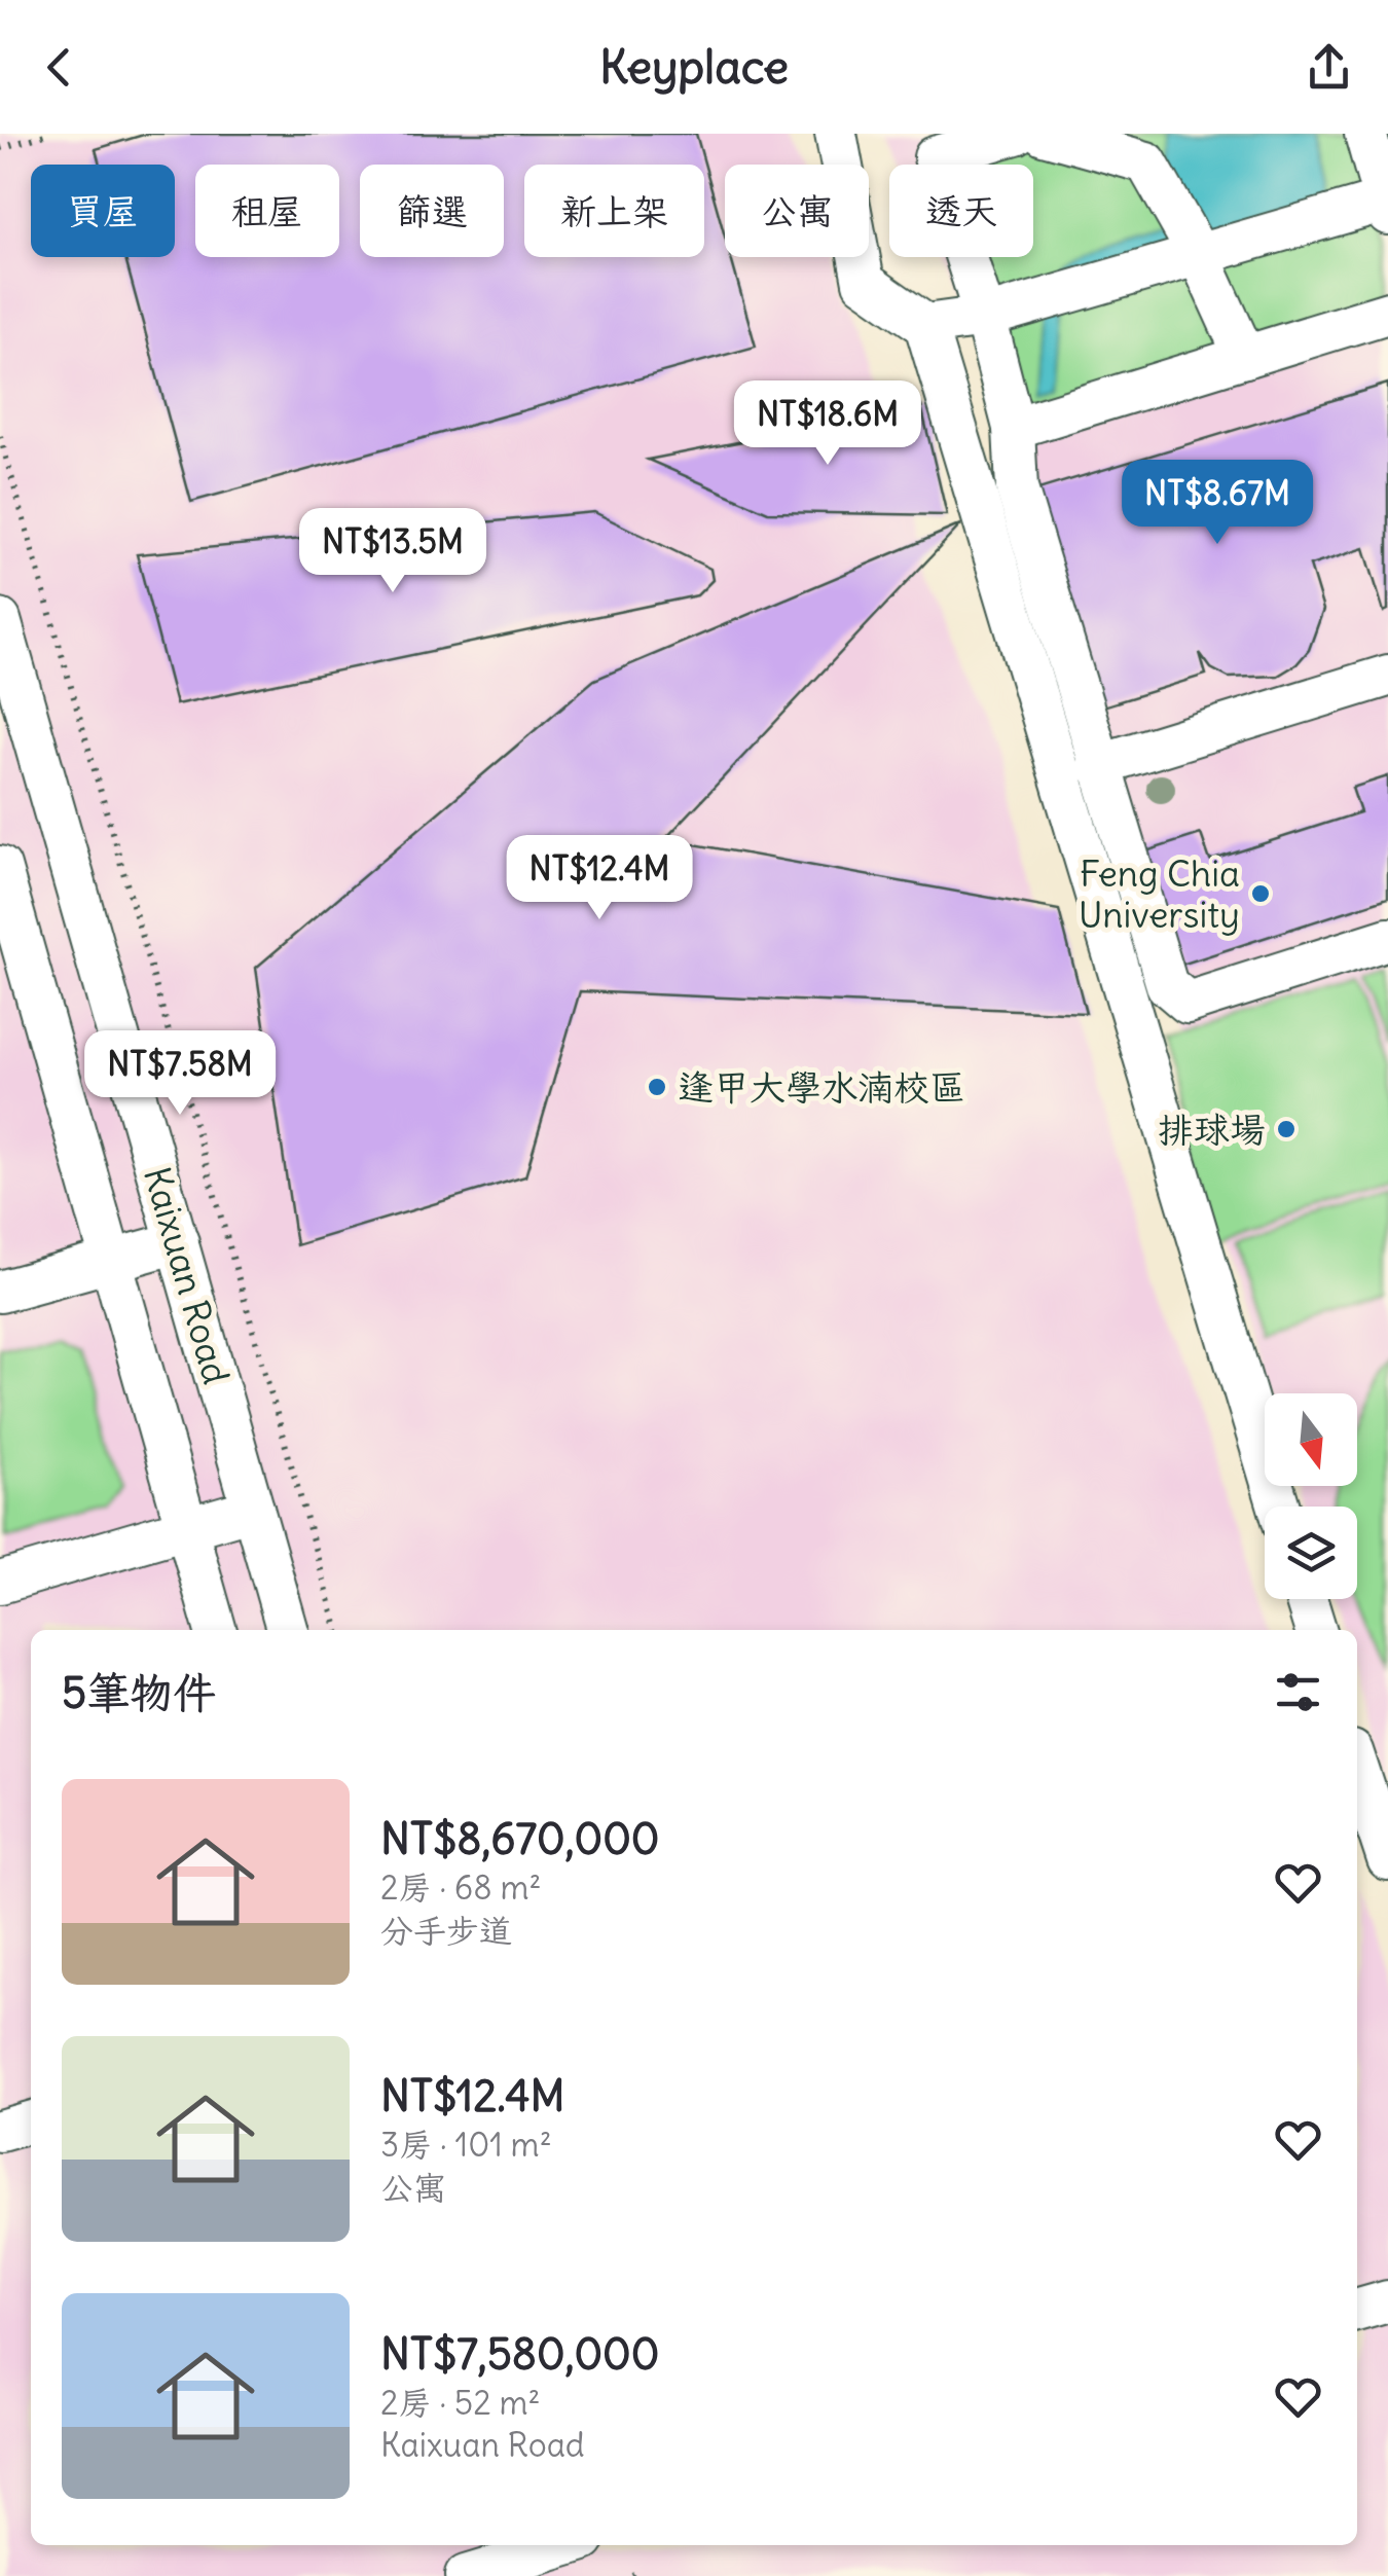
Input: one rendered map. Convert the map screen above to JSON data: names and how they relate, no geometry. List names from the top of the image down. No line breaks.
{"streets":{"street":["Kaixuan Road"]},"places":["Feng Chia University","逢甲大學水湳校區","排球場"],"north":"bottom","page":{"header":"Keyplace","chip":["買屋","租屋","篩選","新上架","公寓","透天"],"price":["NT$18.6M","NT$8.67M","NT$13.5M","NT$12.4M","NT$7.58M"],"heading":"5筆物件","list":[{"name":"NT$8,670,000","note":"2房 · 68 m² · 分手步道"},{"name":"NT$12.4M","note":"3房 · 101 m² · 公寓"},{"name":"NT$7,580,000","note":"2房 · 52 m² · Kaixuan Road"}]}}
